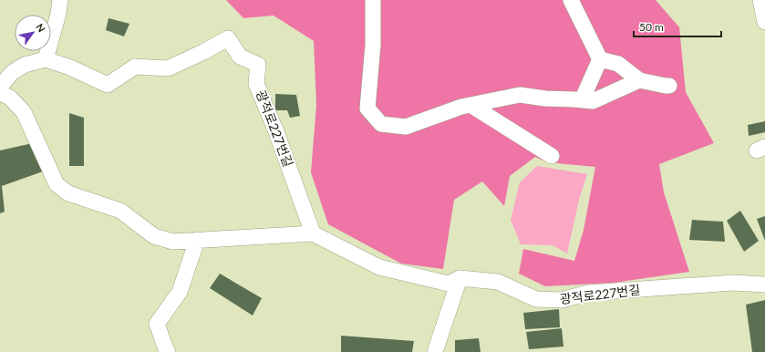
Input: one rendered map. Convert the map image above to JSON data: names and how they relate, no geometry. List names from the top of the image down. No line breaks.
{"streets":{"street":["광적로227번길"]},"scale_bar":"50 m","north":"top right"}
